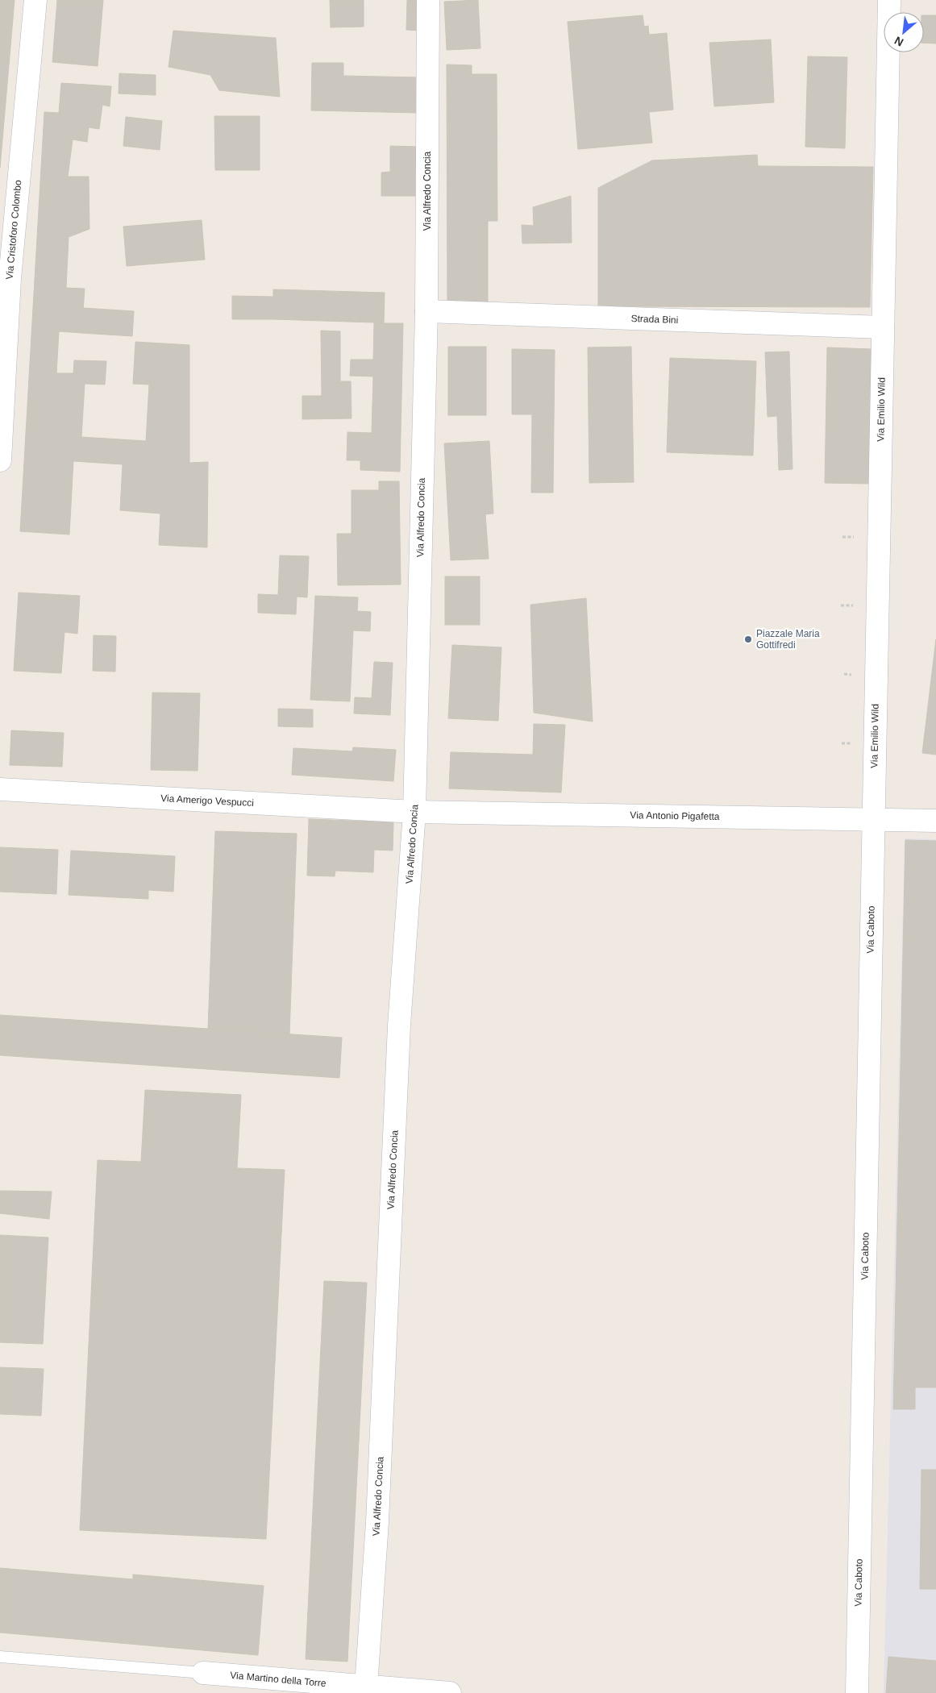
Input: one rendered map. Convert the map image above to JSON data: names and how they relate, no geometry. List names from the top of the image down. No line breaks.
{"streets":{"street":["Via Alfredo Concia","Via Cristoforo Colombo","Strada Bini","Via Emilio Wild","Via Amerigo Vespucci","Via Antonio Pigafetta","Via Caboto","Via Martino della Torre"]},"crossings":[["Via Alfredo Concia","Strada Bini"],["Via Alfredo Concia","Via Amerigo Vespucci"],["Via Alfredo Concia","Via Antonio Pigafetta"],["Via Alfredo Concia","Via Martino della Torre"],["Strada Bini","Via Emilio Wild"],["Via Emilio Wild","Via Antonio Pigafetta"],["Via Emilio Wild","Via Caboto"],["Via Amerigo Vespucci","Via Antonio Pigafetta"],["Via Antonio Pigafetta","Via Caboto"]],"places":["Piazzale Maria Gottifredi"],"north":"bottom left"}
